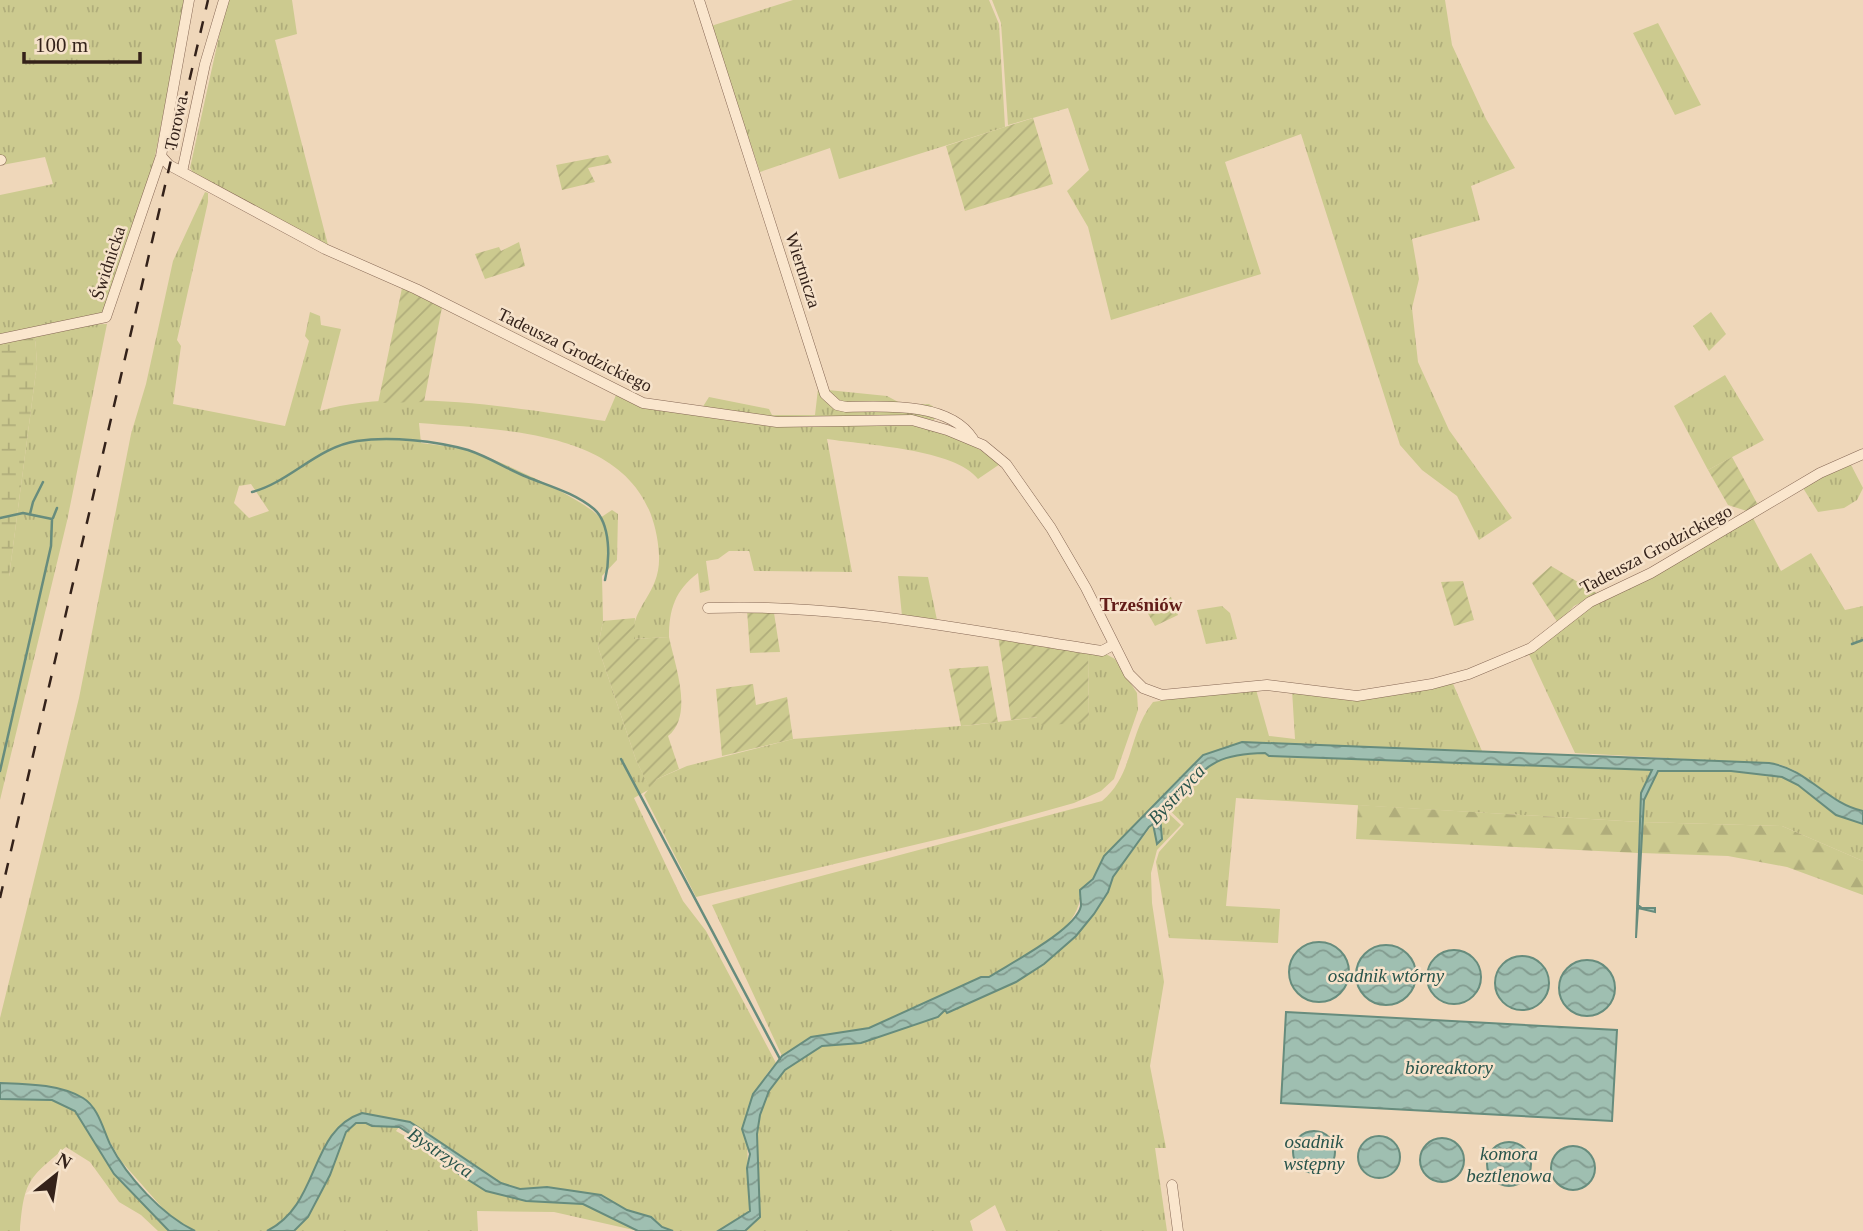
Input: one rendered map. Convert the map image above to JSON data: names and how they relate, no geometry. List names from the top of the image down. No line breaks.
{"streets":{"street":["Torowa","Świdnicka","Wiertnicza","Tadeusza Grodzickiego"]},"crossings":[["Torowa","Świdnicka"],["Torowa","Tadeusza Grodzickiego"],["Świdnicka","Tadeusza Grodzickiego"],["Wiertnicza","Tadeusza Grodzickiego"]],"districts":["Trześniów"],"water":["Bystrzyca","osadnik wtórny","bioreaktory","osadnik wstępny","komora beztlenowa"],"scale_bar":"100 m","north":"top right"}
